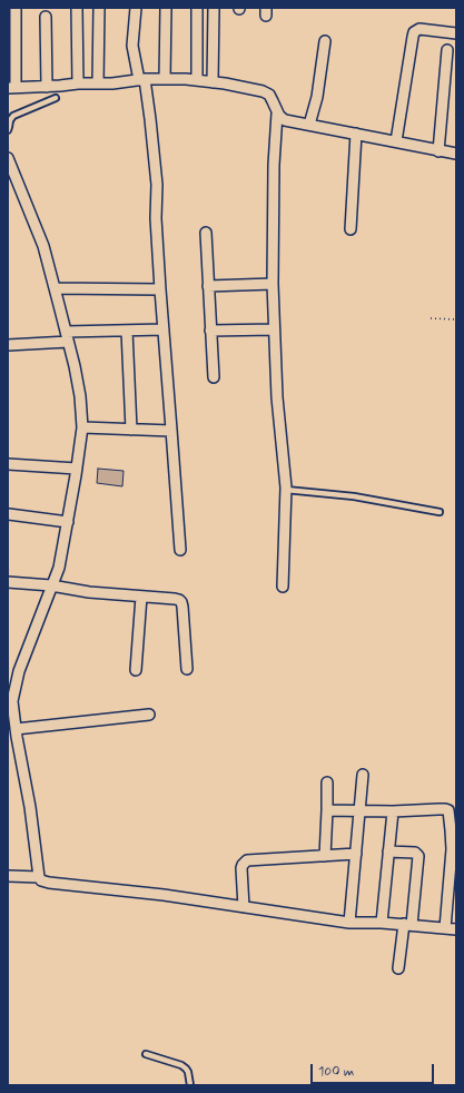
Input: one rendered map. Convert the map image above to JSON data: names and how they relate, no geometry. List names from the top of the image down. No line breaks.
{"scale_bar":"100 m"}
